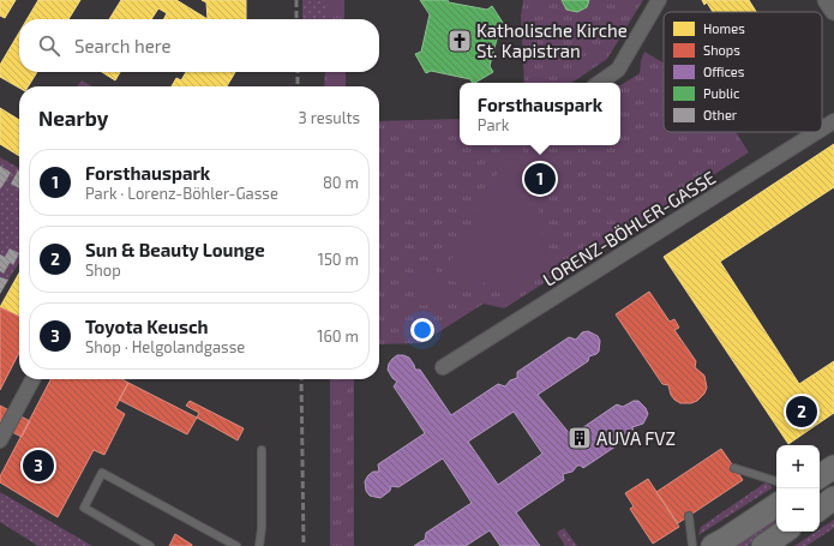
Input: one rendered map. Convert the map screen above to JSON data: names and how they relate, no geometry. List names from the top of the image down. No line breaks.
{"streets":{"street":["LORENZ-BÖHLER-GASSE"]},"places":{"church":["Katholische Kirche St. Kapistran"],"building":["AUVA FVZ"]},"legend":["Homes","Shops","Offices","Public","Other"],"page":{"search":"Search here","popup":["Forsthauspark","Park"],"heading":["Nearby","3 results"],"list":[{"mark":"1","name":"Forsthauspark","note":"Park · Lorenz-Böhler-Gasse","value":"80 m"},{"mark":"2","name":"Sun & Beauty Lounge","note":"Shop","value":"150 m"},{"mark":"3","name":"Toyota Keusch","note":"Shop · Helgolandgasse","value":"160 m"}],"pins":["1","2","3"],"map_buttons":["+","−"]}}
